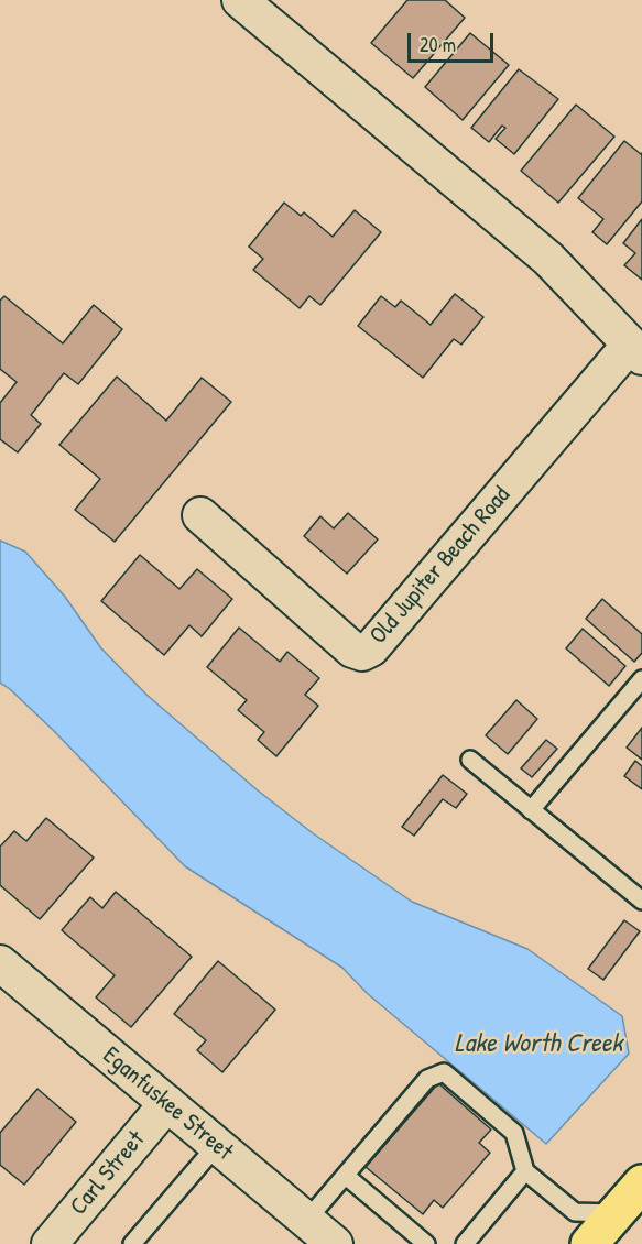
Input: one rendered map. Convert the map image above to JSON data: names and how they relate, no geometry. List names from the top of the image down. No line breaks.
{"streets":{"street":["Old Jupiter Beach Road","Eganfuskee Street","Carl Street"]},"crossings":[["Eganfuskee Street","Carl Street"]],"water":["Lake Worth Creek"],"scale_bar":"20 m"}
